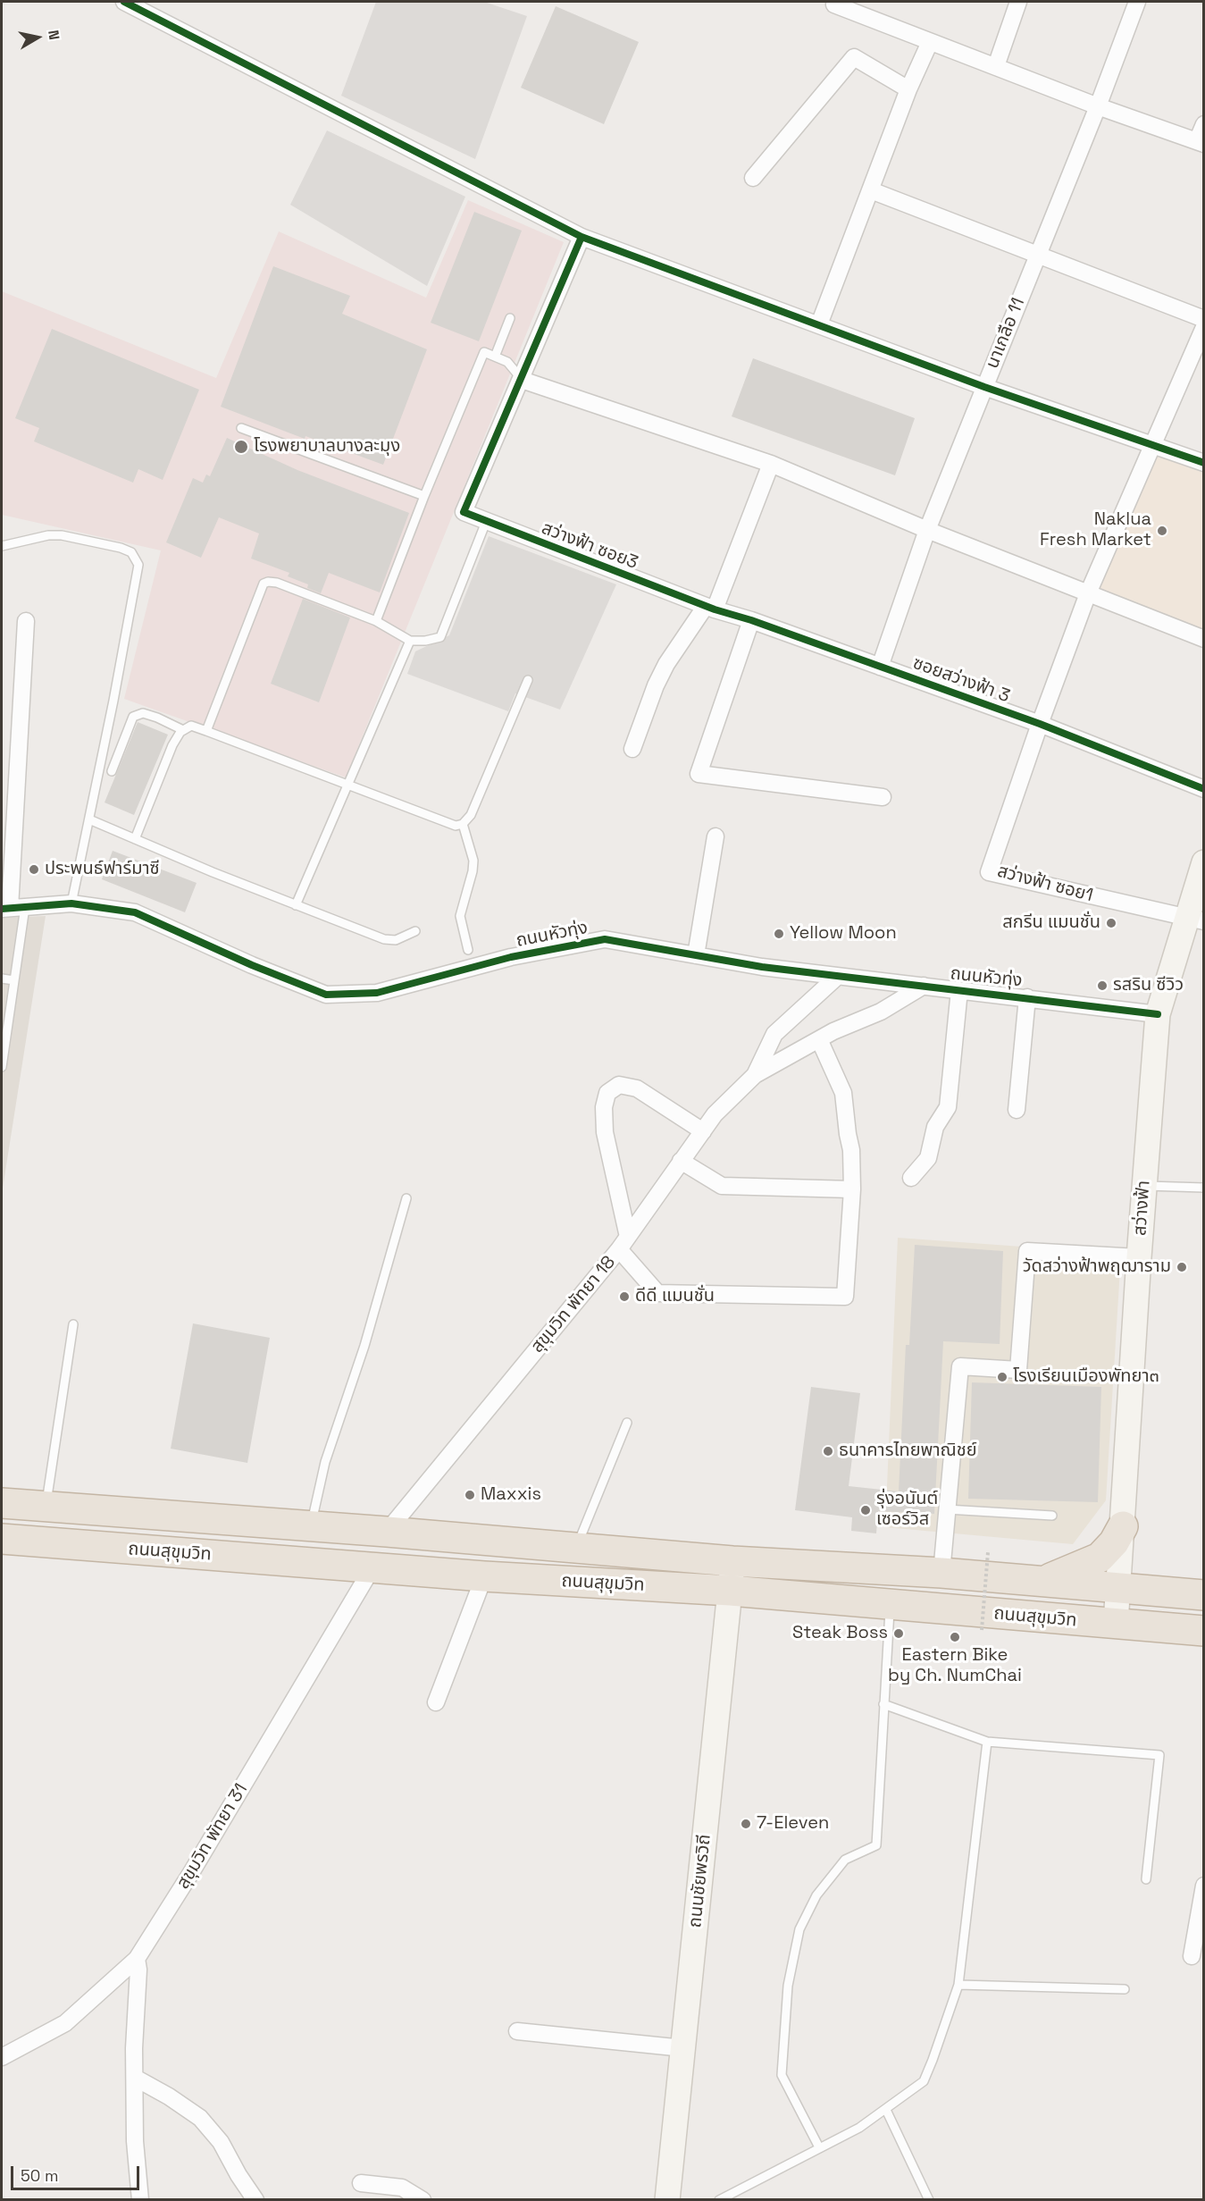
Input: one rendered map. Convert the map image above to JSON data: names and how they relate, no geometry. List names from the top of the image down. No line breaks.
{"streets":{"highway":["ถนนสุขุมวิท"],"street":["นาเกลือ 11","สว่างฟ้า ซอย3","ซอยสว่างฟ้า 3","สว่างฟ้า ซอย1","ถนนหัวทุ่ง","สว่างฟ้า","สุขุมวิท พัทยา 18","สุขุมวิท พัทยา 31","ถนนชัยพรวิถี"]},"crossings":[["นาเกลือ 11","ซอยสว่างฟ้า 3"],["สว่างฟ้า ซอย3","ซอยสว่างฟ้า 3"],["ซอยสว่างฟ้า 3","สว่างฟ้า ซอย1"],["สว่างฟ้า ซอย1","สว่างฟ้า"],["ถนนหัวทุ่ง","สว่างฟ้า"],["ถนนหัวทุ่ง","สุขุมวิท พัทยา 18"],["สว่างฟ้า","ถนนสุขุมวิท"],["สุขุมวิท พัทยา 18","ถนนสุขุมวิท"],["ถนนสุขุมวิท","สุขุมวิท พัทยา 31"],["ถนนสุขุมวิท","ถนนชัยพรวิถี"]],"places":["โรงพยาบาลบางละมุง","Naklua Fresh Market","ประพนธ์ฟาร์มาซี","สกรีน แมนชั่น","Yellow Moon","รสริน ซีวิว","วัดสว่างฟ้าพฤฒาราม","ดีดี แมนชั่น","โรงเรียนเมืองพัทยา๓","ธนาคารไทยพาณิชย์","Maxxis","รุ่งอนันต์ เซอร์วิส","Steak Boss","Eastern Bike by Ch. NumChai","7-Eleven"],"scale_bar":"50 m","north":"right"}
